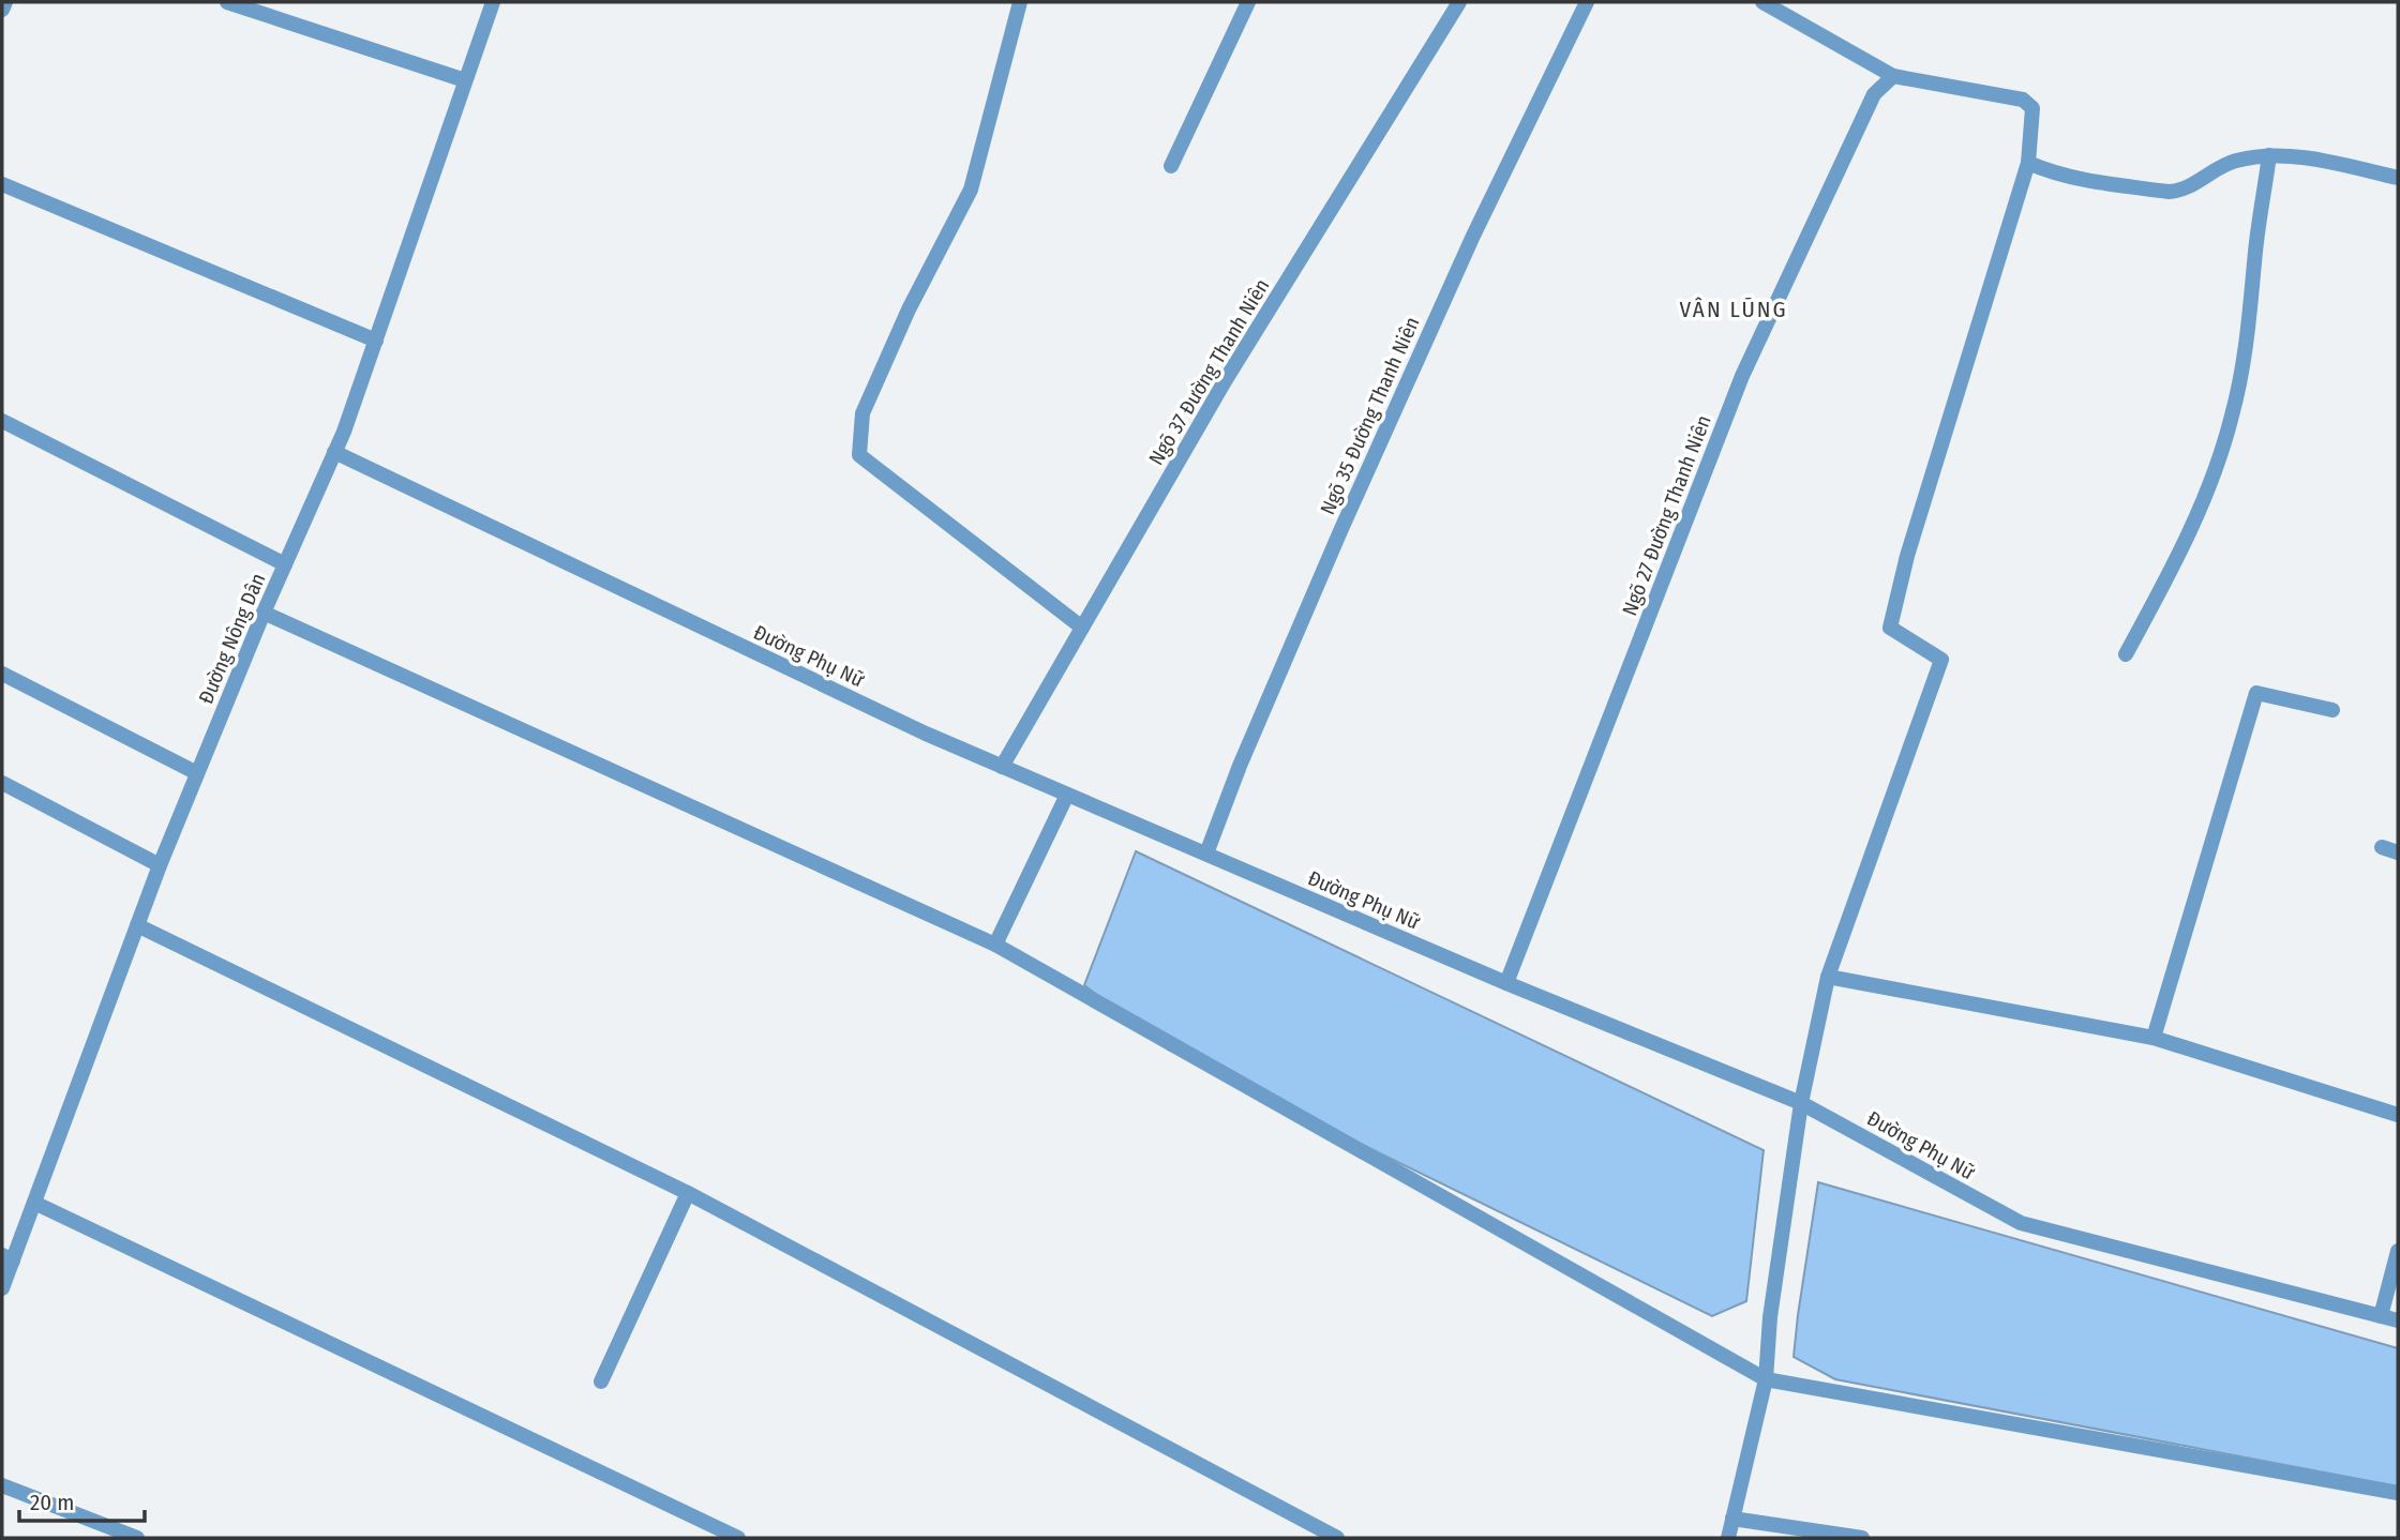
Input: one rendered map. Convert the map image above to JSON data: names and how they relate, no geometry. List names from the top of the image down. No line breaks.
{"streets":{"street":["Ngõ 37 Đường Thanh Niên","Ngõ 35 Đường Thanh Niên","Ngõ 27 Đường Thanh Niên","Đường Nông Dân","Đường Phụ Nữ"]},"crossings":[["Ngõ 37 Đường Thanh Niên","Đường Phụ Nữ"],["Ngõ 35 Đường Thanh Niên","Đường Phụ Nữ"],["Ngõ 27 Đường Thanh Niên","Đường Phụ Nữ"],["Đường Nông Dân","Đường Phụ Nữ"]],"districts":["VÂN LŨNG"],"scale_bar":"20 m"}
